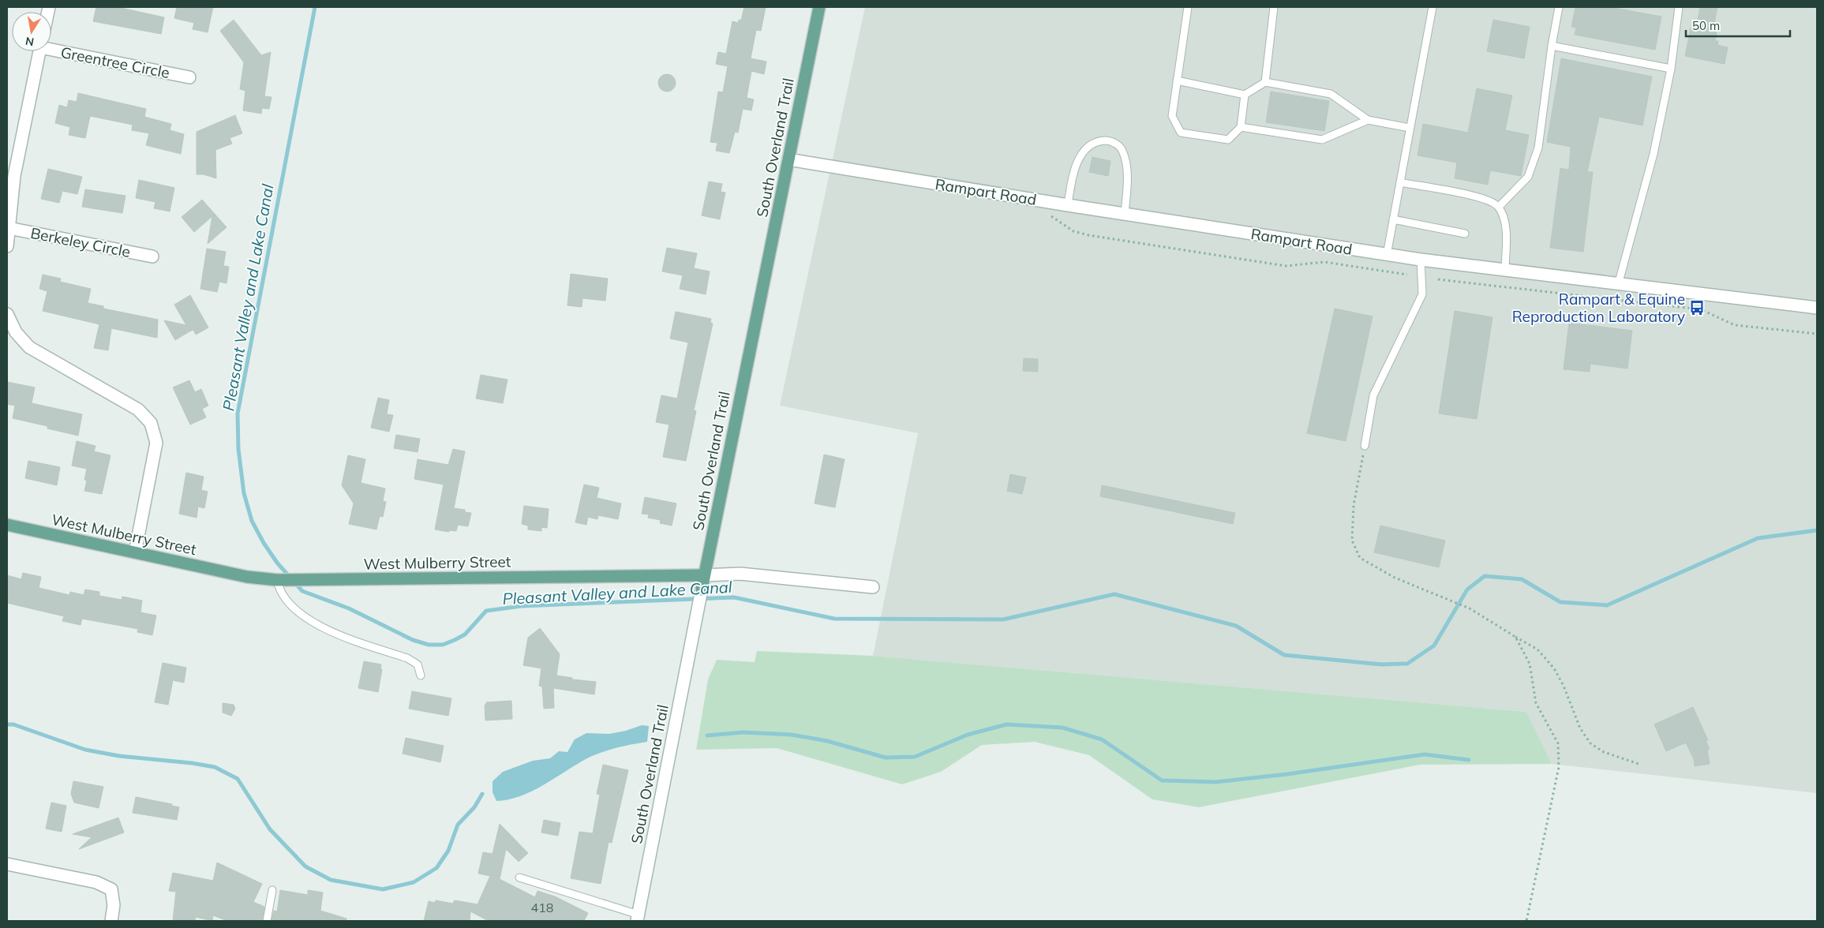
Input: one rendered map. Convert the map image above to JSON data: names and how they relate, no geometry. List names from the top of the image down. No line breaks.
{"streets":{"main road":["South Overland Trail","West Mulberry Street"],"street":["Greentree Circle","Rampart Road","Berkeley Circle"]},"crossings":[["South Overland Trail","Rampart Road"],["South Overland Trail","West Mulberry Street"]],"water":["Pleasant Valley and Lake Canal"],"places":{"bus stop":["Rampart & Equine Reproduction Laboratory"]},"house_numbers":["418"],"scale_bar":"50 m","north":"bottom"}
